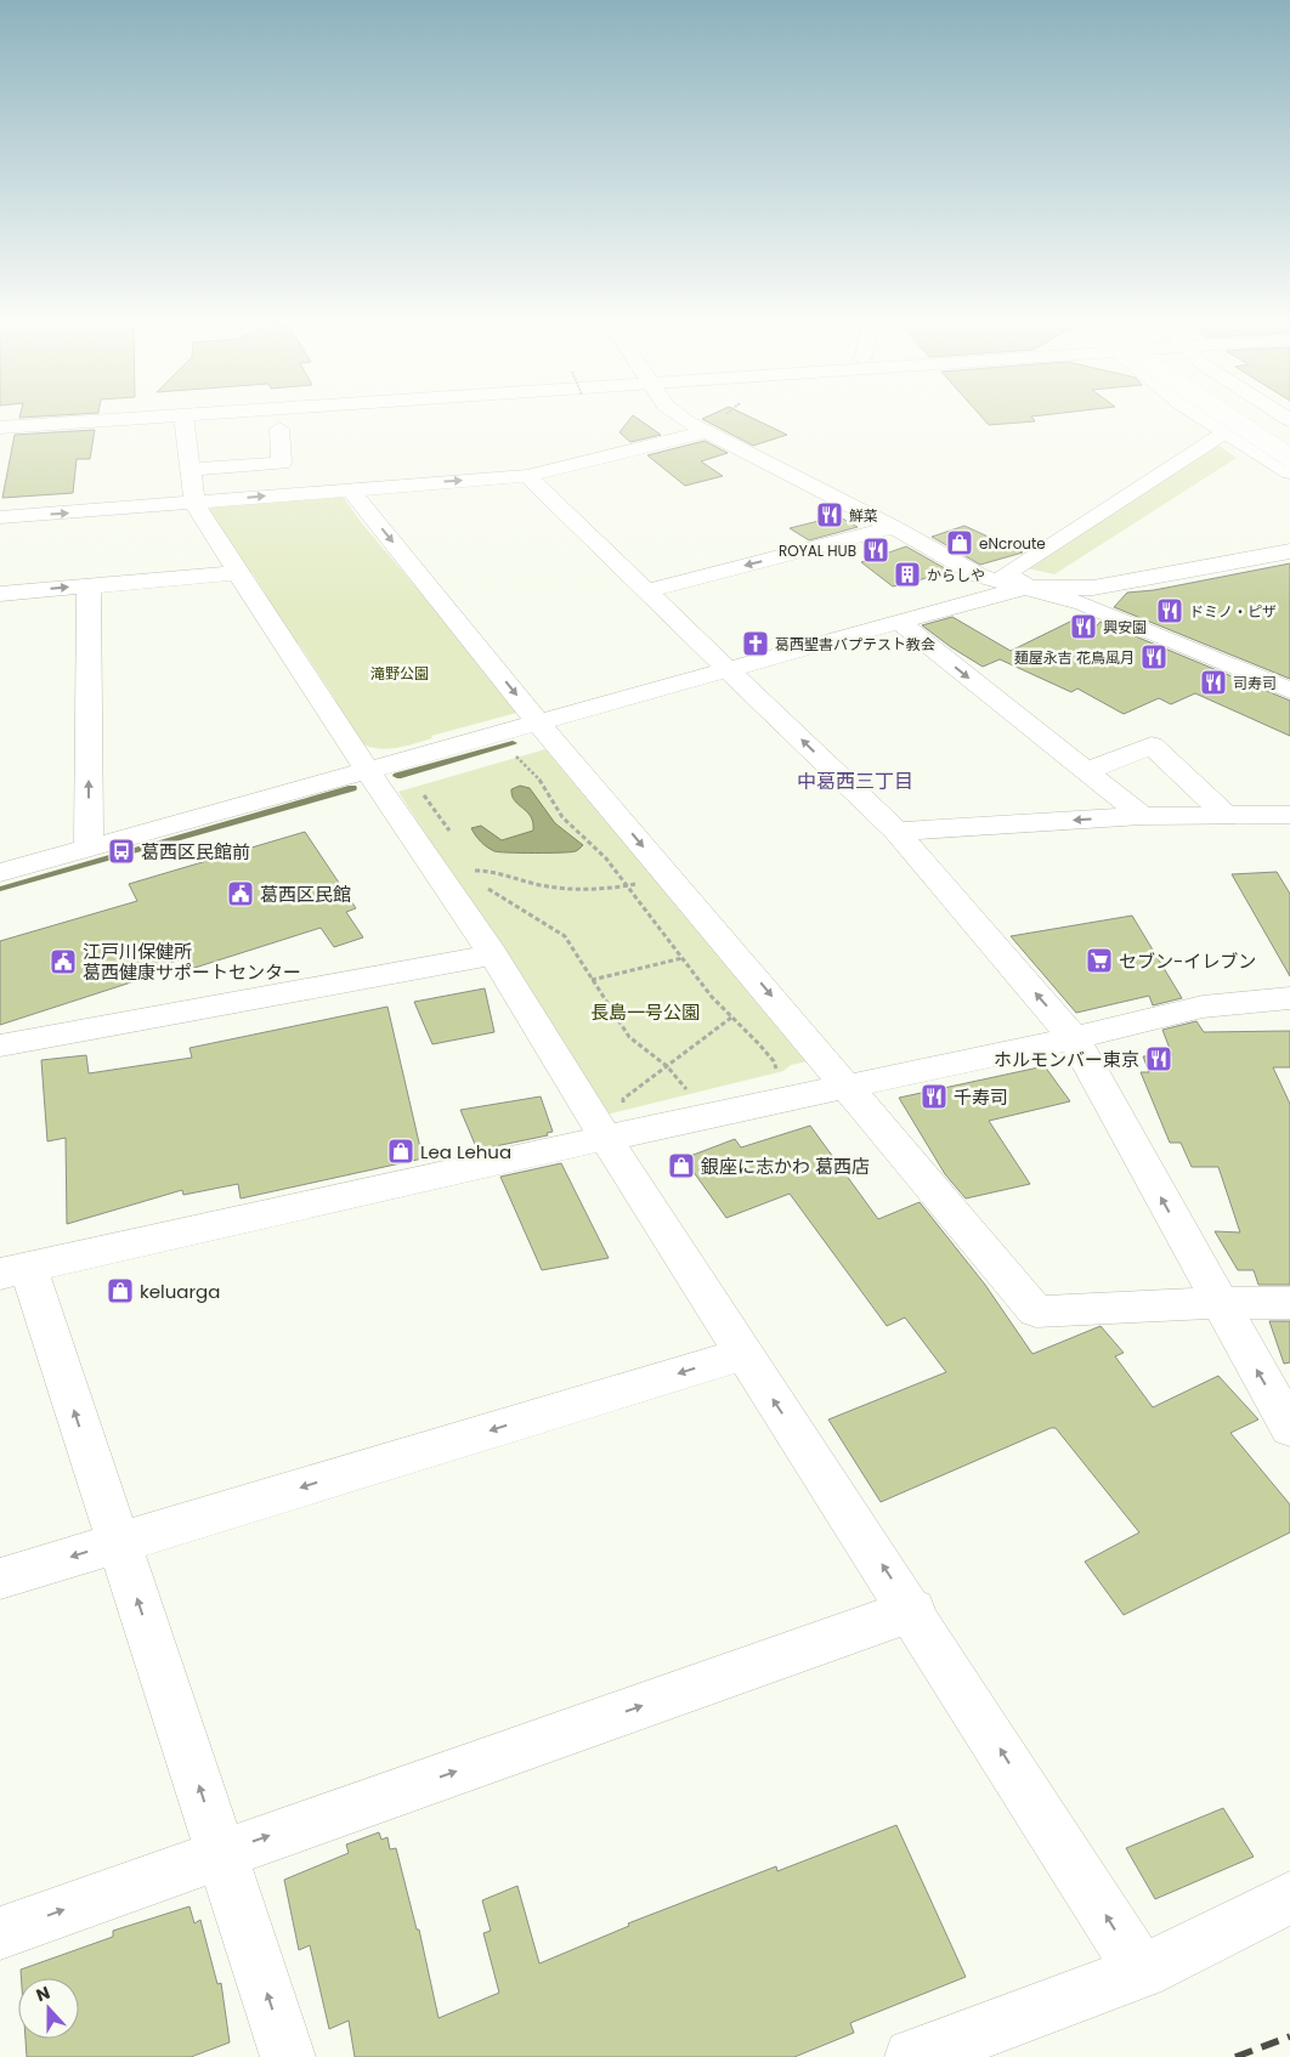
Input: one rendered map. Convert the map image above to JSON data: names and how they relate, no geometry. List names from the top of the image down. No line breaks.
{"districts":["中葛西三丁目"],"parks":["滝野公園","長島一号公園"],"places":{"restaurant":["鮮菜","ROYAL HUB","ドミノ・ピザ","興安園","麺屋永吉 花鳥風月","司寿司","ホルモンバー東京","千寿司"],"shop":["eNcroute","Lea Lehua","銀座に志かわ 葛西店","keluarga"],"building":["からしや"],"church":["葛西聖書バプテスト教会"],"bus stop":["葛西区民館前"],"public building":["葛西区民館","江戸川保健所 葛西健康サポートセンター"],"supermarket":["セブン-イレブン"]},"north":"top"}
